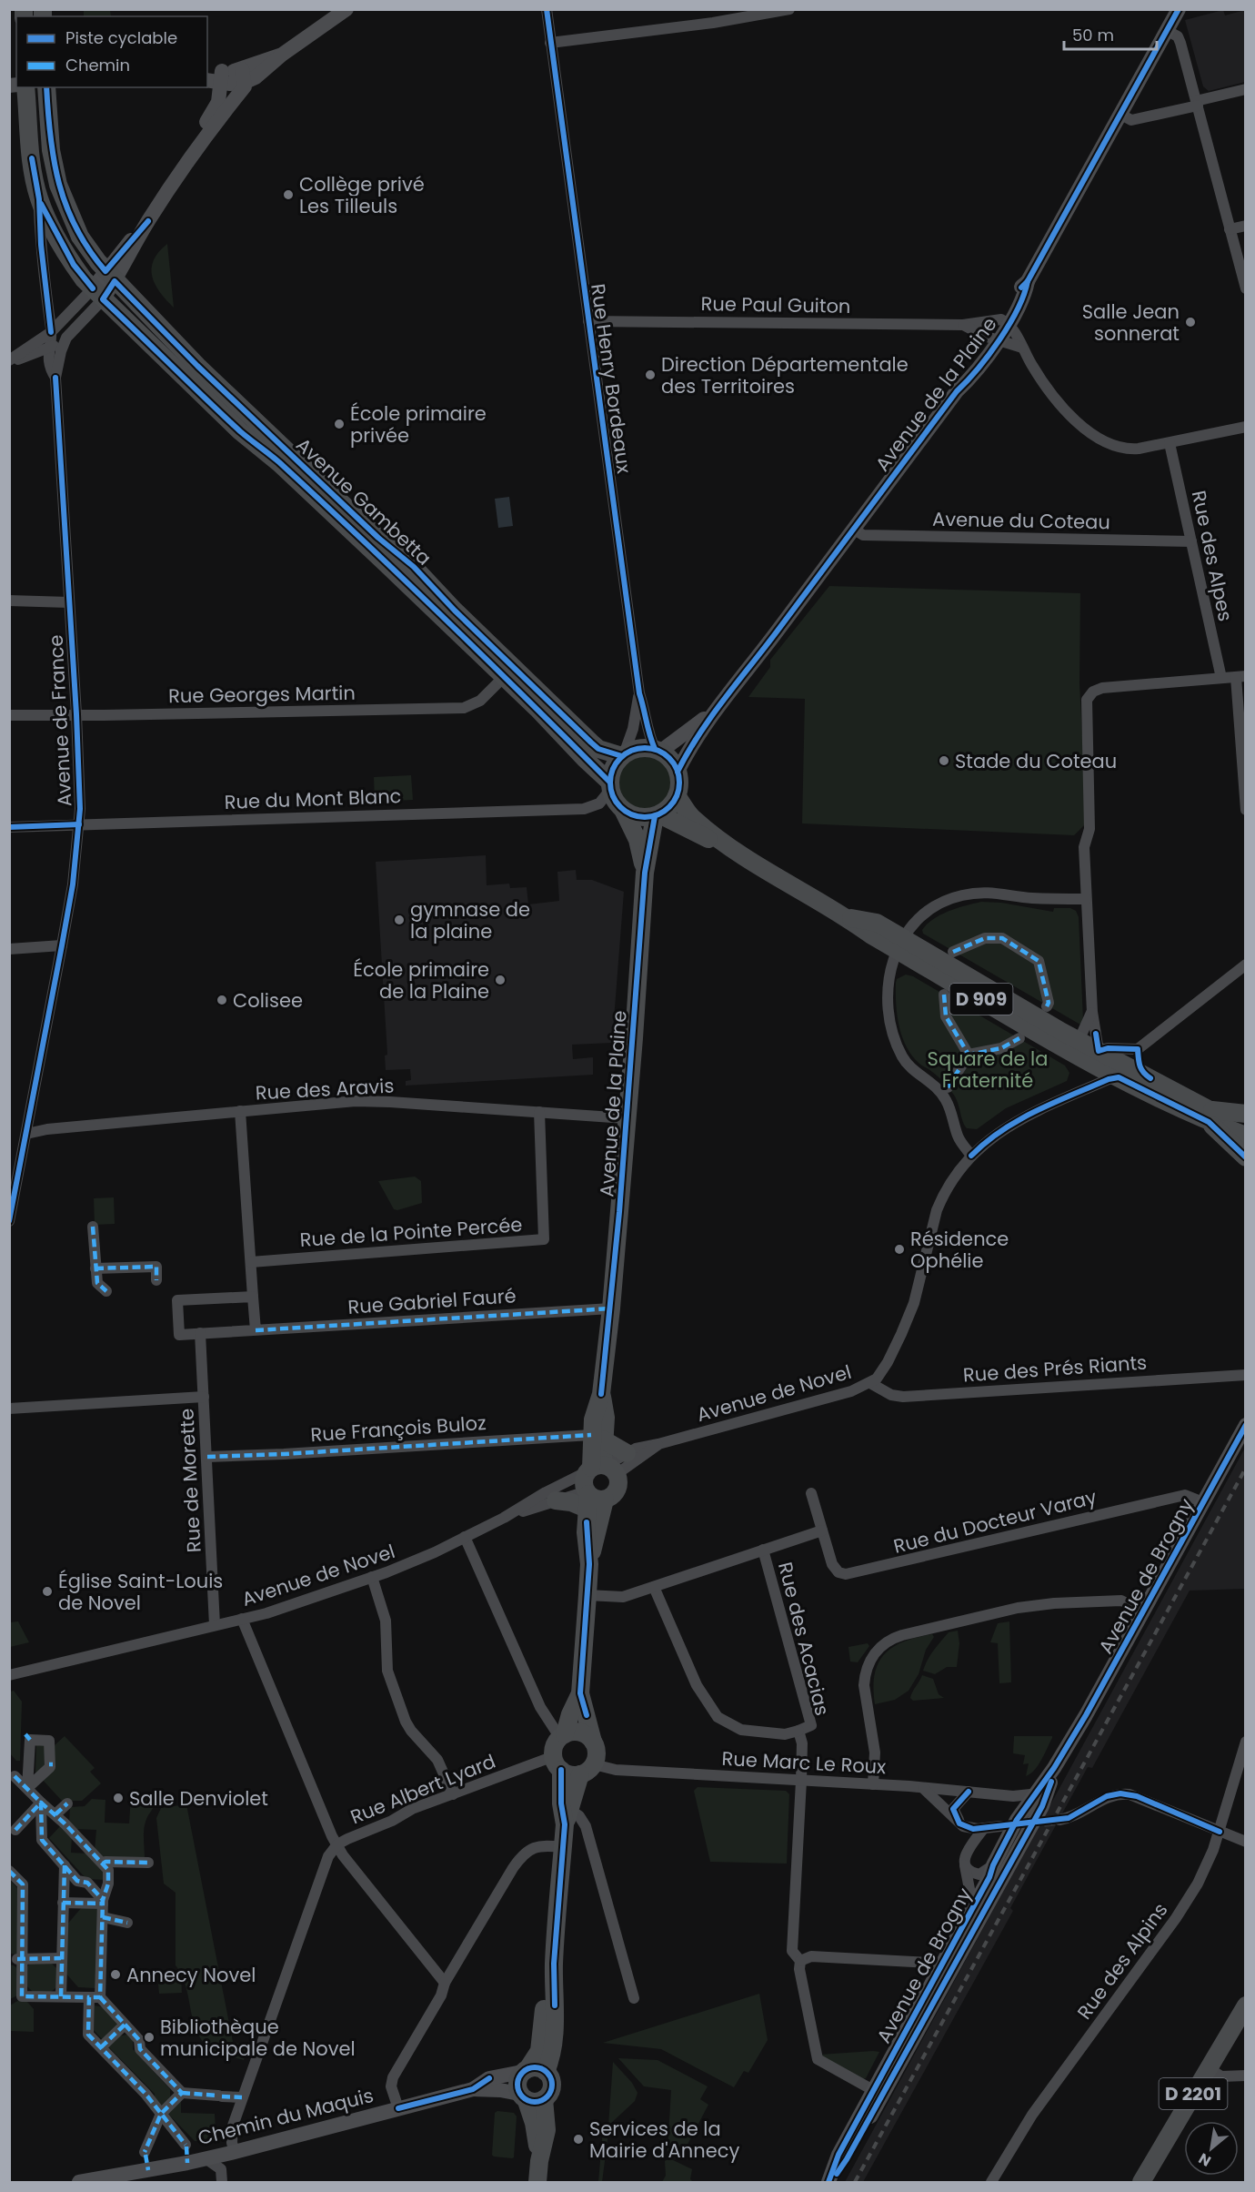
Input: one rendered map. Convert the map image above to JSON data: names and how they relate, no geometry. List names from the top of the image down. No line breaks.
{"streets":{"main road":["Avenue de la Plaine","Avenue Gambetta","Avenue de France","D 909","Avenue de Brogny","D 2201","Chemin du Maquis"],"street":["Rue Paul Guiton","Rue Henry Bordeaux","Avenue du Coteau","Rue des Alpes","Rue Georges Martin","Rue du Mont Blanc","Rue des Aravis","Rue de la Pointe Percée","Rue Gabriel Fauré","Rue des Prés Riants","Avenue de Novel","Rue François Buloz","Rue de Morette","Rue du Docteur Varay","Rue des Acacias","Rue Marc Le Roux","Rue Albert Lyard","Rue des Alpins"]},"crossings":[["Rue Paul Guiton","Rue Henry Bordeaux"],["Rue Paul Guiton","Avenue de la Plaine"],["Rue Henry Bordeaux","Avenue de la Plaine"],["Rue Henry Bordeaux","Avenue Gambetta"],["Rue Henry Bordeaux","Rue du Mont Blanc"],["Rue Henry Bordeaux","D 909"],["Avenue de la Plaine","Avenue Gambetta"],["Avenue de la Plaine","Avenue du Coteau"],["Avenue de la Plaine","Rue du Mont Blanc"],["Avenue de la Plaine","D 909"],["Avenue de la Plaine","Rue des Aravis"],["Avenue de la Plaine","Rue Gabriel Fauré"],["Avenue de la Plaine","Avenue de Novel"],["Avenue de la Plaine","Rue François Buloz"],["Avenue Gambetta","Rue Georges Martin"],["Avenue Gambetta","Avenue de France"],["Avenue Gambetta","Rue du Mont Blanc"],["Avenue Gambetta","D 909"],["Avenue du Coteau","Rue des Alpes"],["Rue Georges Martin","Avenue de France"],["Avenue de France","Rue du Mont Blanc"],["Avenue de France","Rue des Aravis"],["Rue du Mont Blanc","D 909"],["D 909","Avenue de Novel"],["Rue des Aravis","Rue de la Pointe Percée"],["Rue des Prés Riants","Avenue de Novel"],["Avenue de Novel","Rue de Morette"],["Rue François Buloz","Rue de Morette"],["Rue du Docteur Varay","Avenue de Brogny"],["Avenue de Brogny","Rue des Acacias"],["Avenue de Brogny","Rue Marc Le Roux"],["Rue des Acacias","Rue Marc Le Roux"],["Rue Marc Le Roux","Rue Albert Lyard"],["Rue Albert Lyard","Chemin du Maquis"]],"parks":["Square de la Fraternité"],"places":["Collège privé Les Tilleuls","Salle Jean sonnerat","Direction Départementale des Territoires","École primaire privée","Stade du Coteau","gymnase de la plaine","École primaire de la Plaine","Colisee","Résidence Ophélie","Église Saint-Louis de Novel","Salle Denviolet","Annecy Novel","Bibliothèque municipale de Novel","Services de la Mairie d'Annecy"],"legend":["Piste cyclable","Chemin"],"scale_bar":"50 m","north":"bottom left"}
